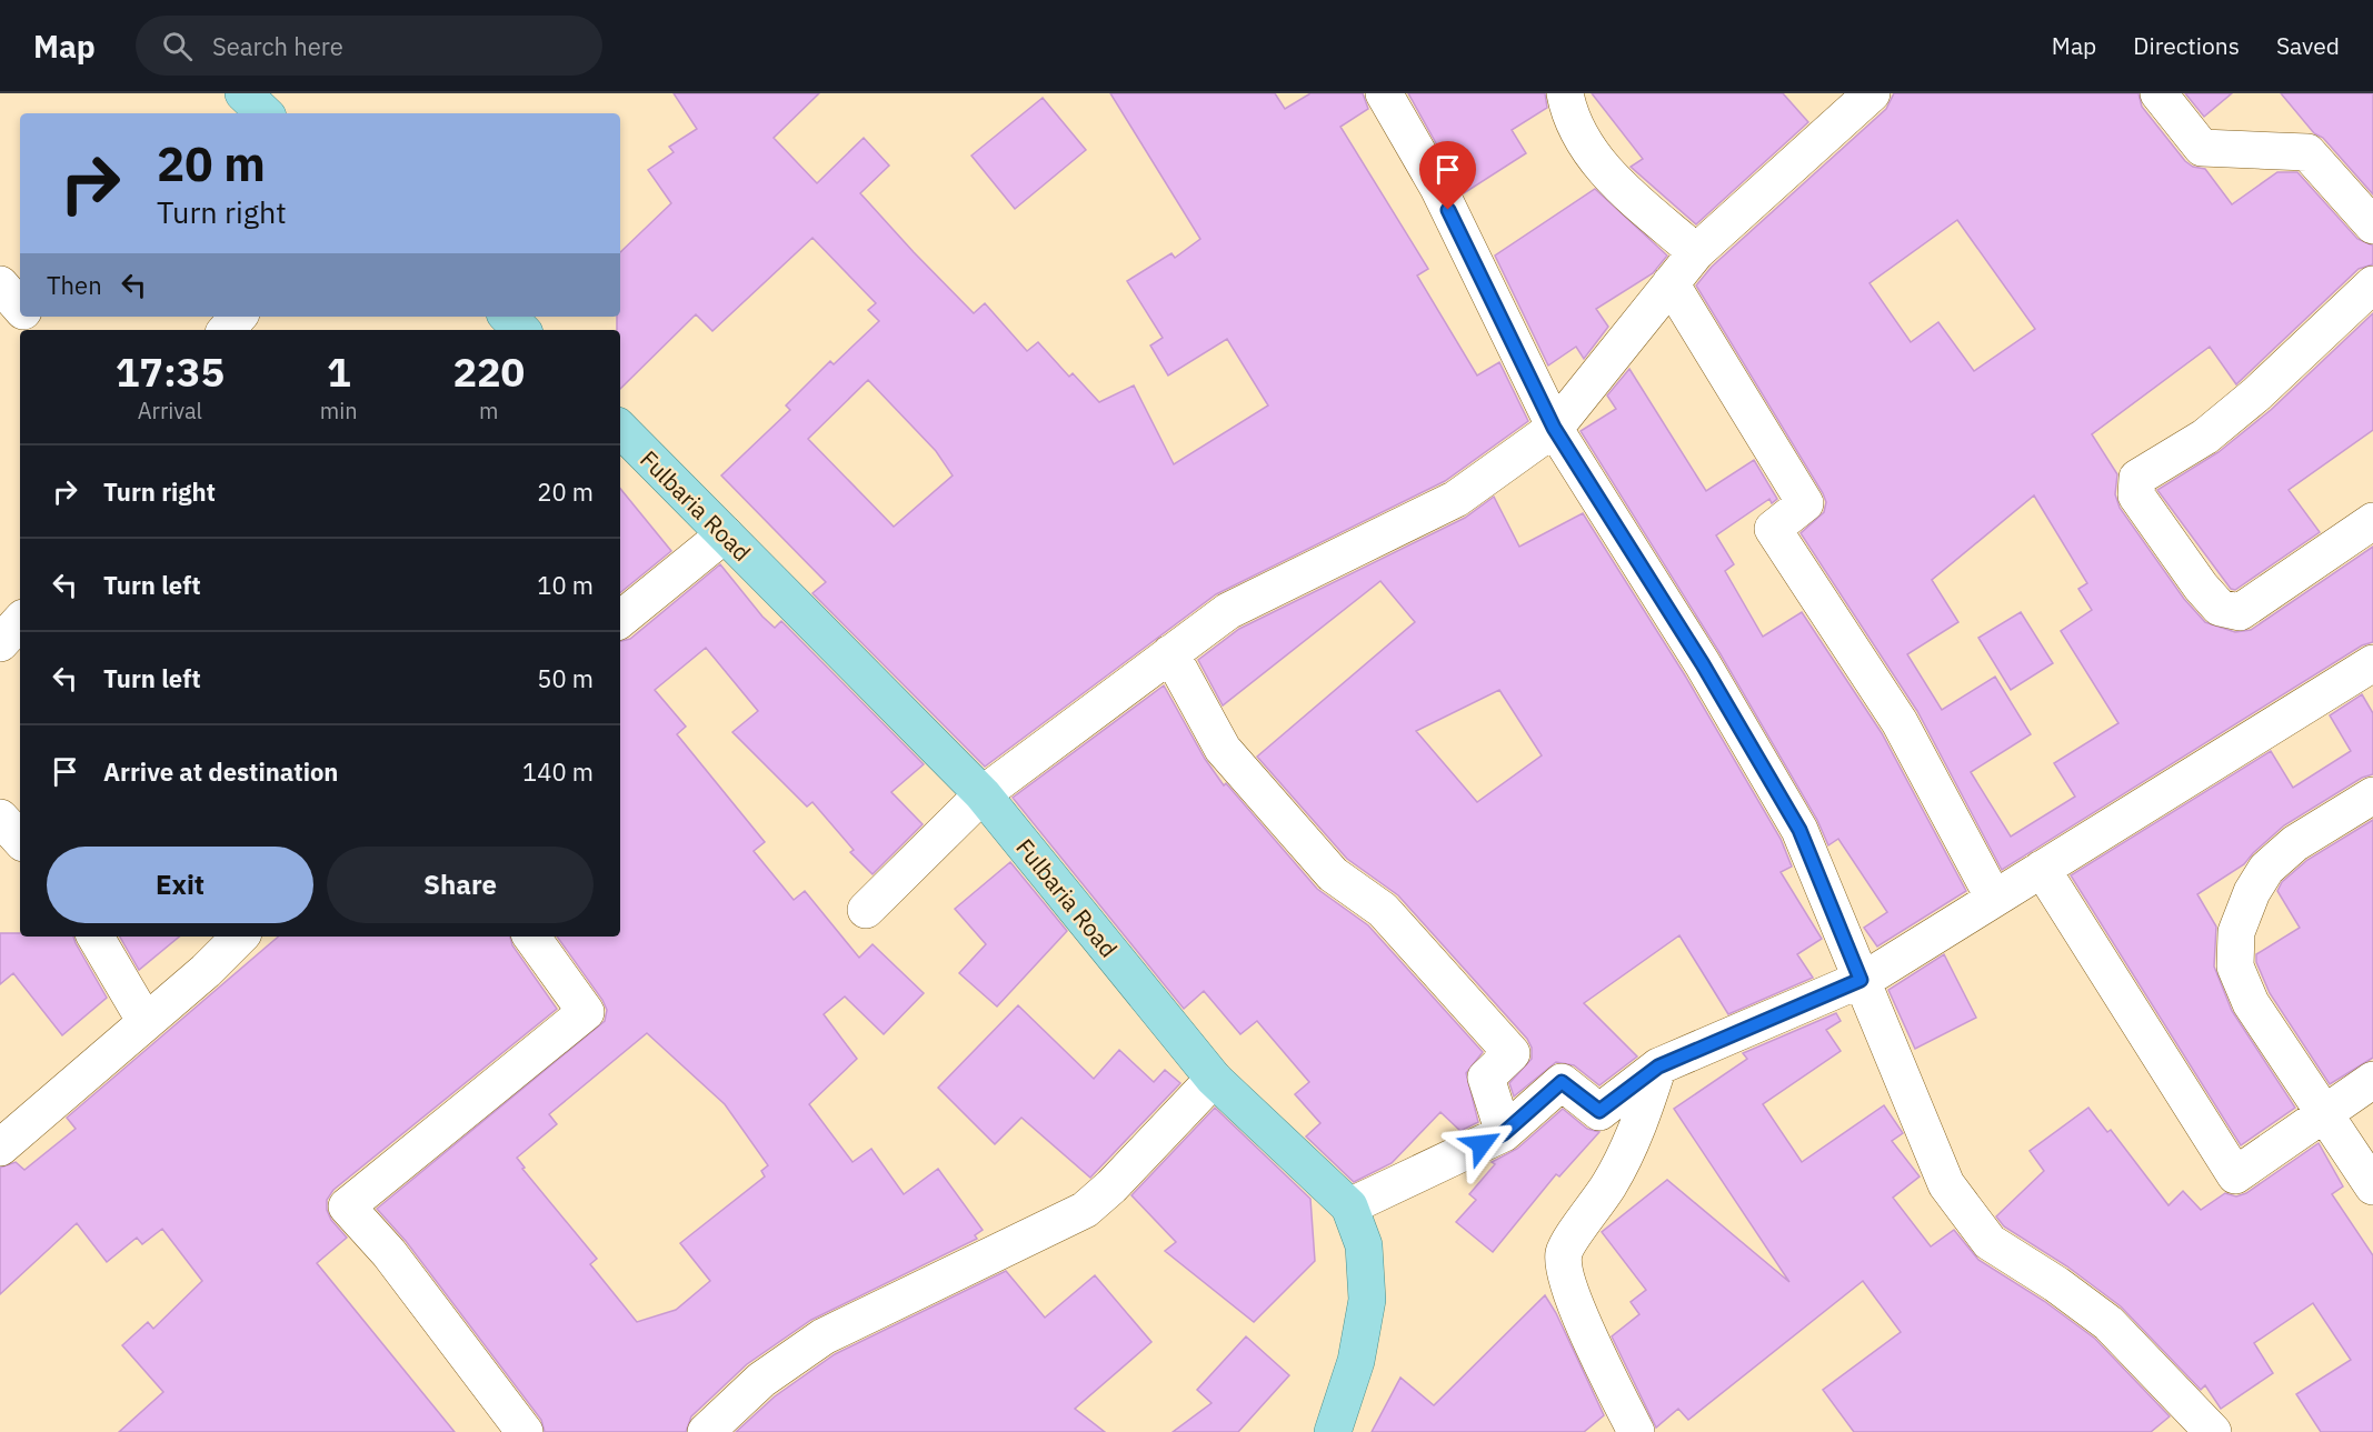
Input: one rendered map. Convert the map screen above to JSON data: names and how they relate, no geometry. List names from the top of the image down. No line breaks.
{"streets":{"main road":["Fulbaria Road"]},"page":{"header":"Map","search":"Search here","nav":["Map","Directions","Saved"],"turn":["20 m","Turn right"],"then":"Then","eta":["17:35","Arrival","1","min","220","m"],"list":[{"name":"Turn right","value":"20 m"},{"name":"Turn left","value":"10 m"},{"name":"Turn left","value":"50 m"},{"name":"Arrive at destination","value":"140 m"}],"buttons":["Exit","Share"]}}
